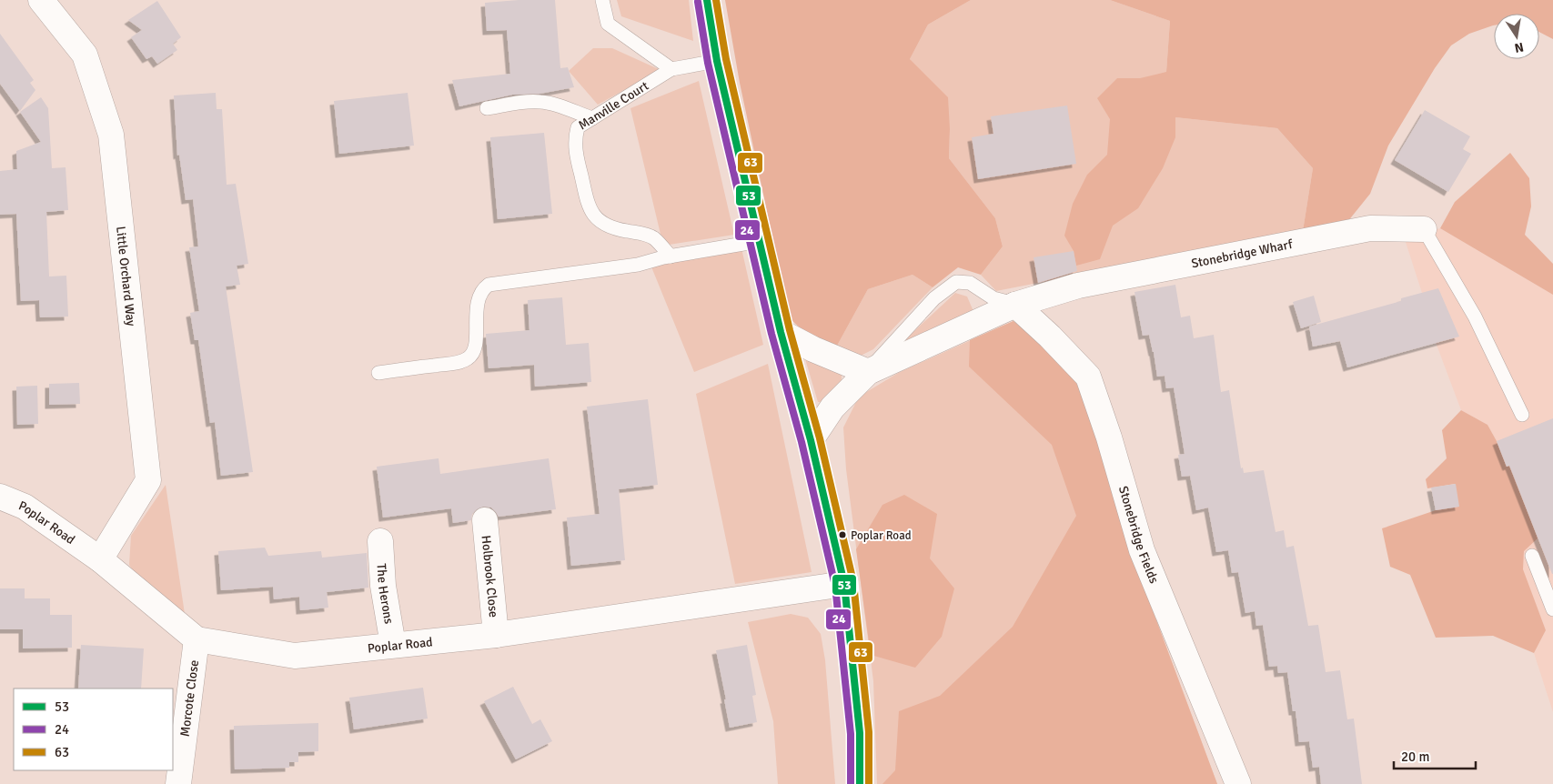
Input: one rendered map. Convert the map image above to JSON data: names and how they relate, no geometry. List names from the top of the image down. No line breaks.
{"streets":{"street":["Stonebridge Wharf","Little Orchard Way","Poplar Road","Stonebridge Fields","Holbrook Close","The Herons","Morcote Close"],"lane":["Manville Court"]},"crossings":[["Stonebridge Wharf","Stonebridge Fields"],["Little Orchard Way","Poplar Road"],["Poplar Road","Holbrook Close"],["Poplar Road","The Herons"],["Poplar Road","Morcote Close"]],"places":["Poplar Road"],"lines":["transit line 53","transit line 63","transit line 24"],"legend":["53","24","63"],"scale_bar":"20 m","north":"bottom"}
